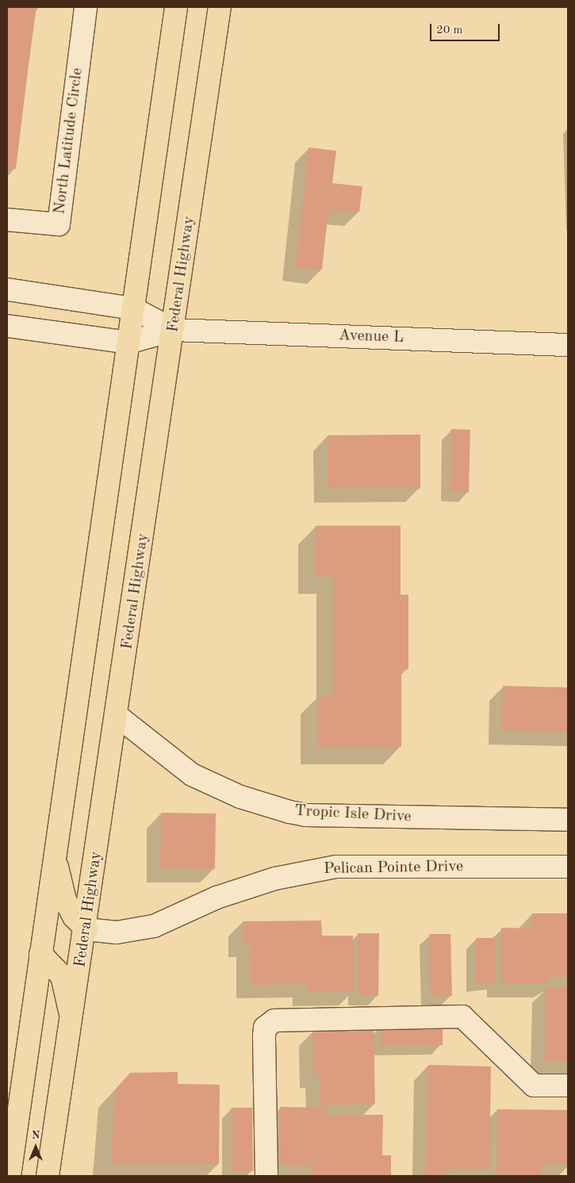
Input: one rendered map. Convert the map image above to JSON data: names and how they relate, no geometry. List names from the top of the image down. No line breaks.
{"streets":{"main road":["Federal Highway"],"street":["North Latitude Circle","Avenue L","Tropic Isle Drive","Pelican Pointe Drive"]},"crossings":[["Federal Highway","Avenue L"],["Federal Highway","Tropic Isle Drive"],["Federal Highway","Pelican Pointe Drive"]],"scale_bar":"20 m","north":"top"}
